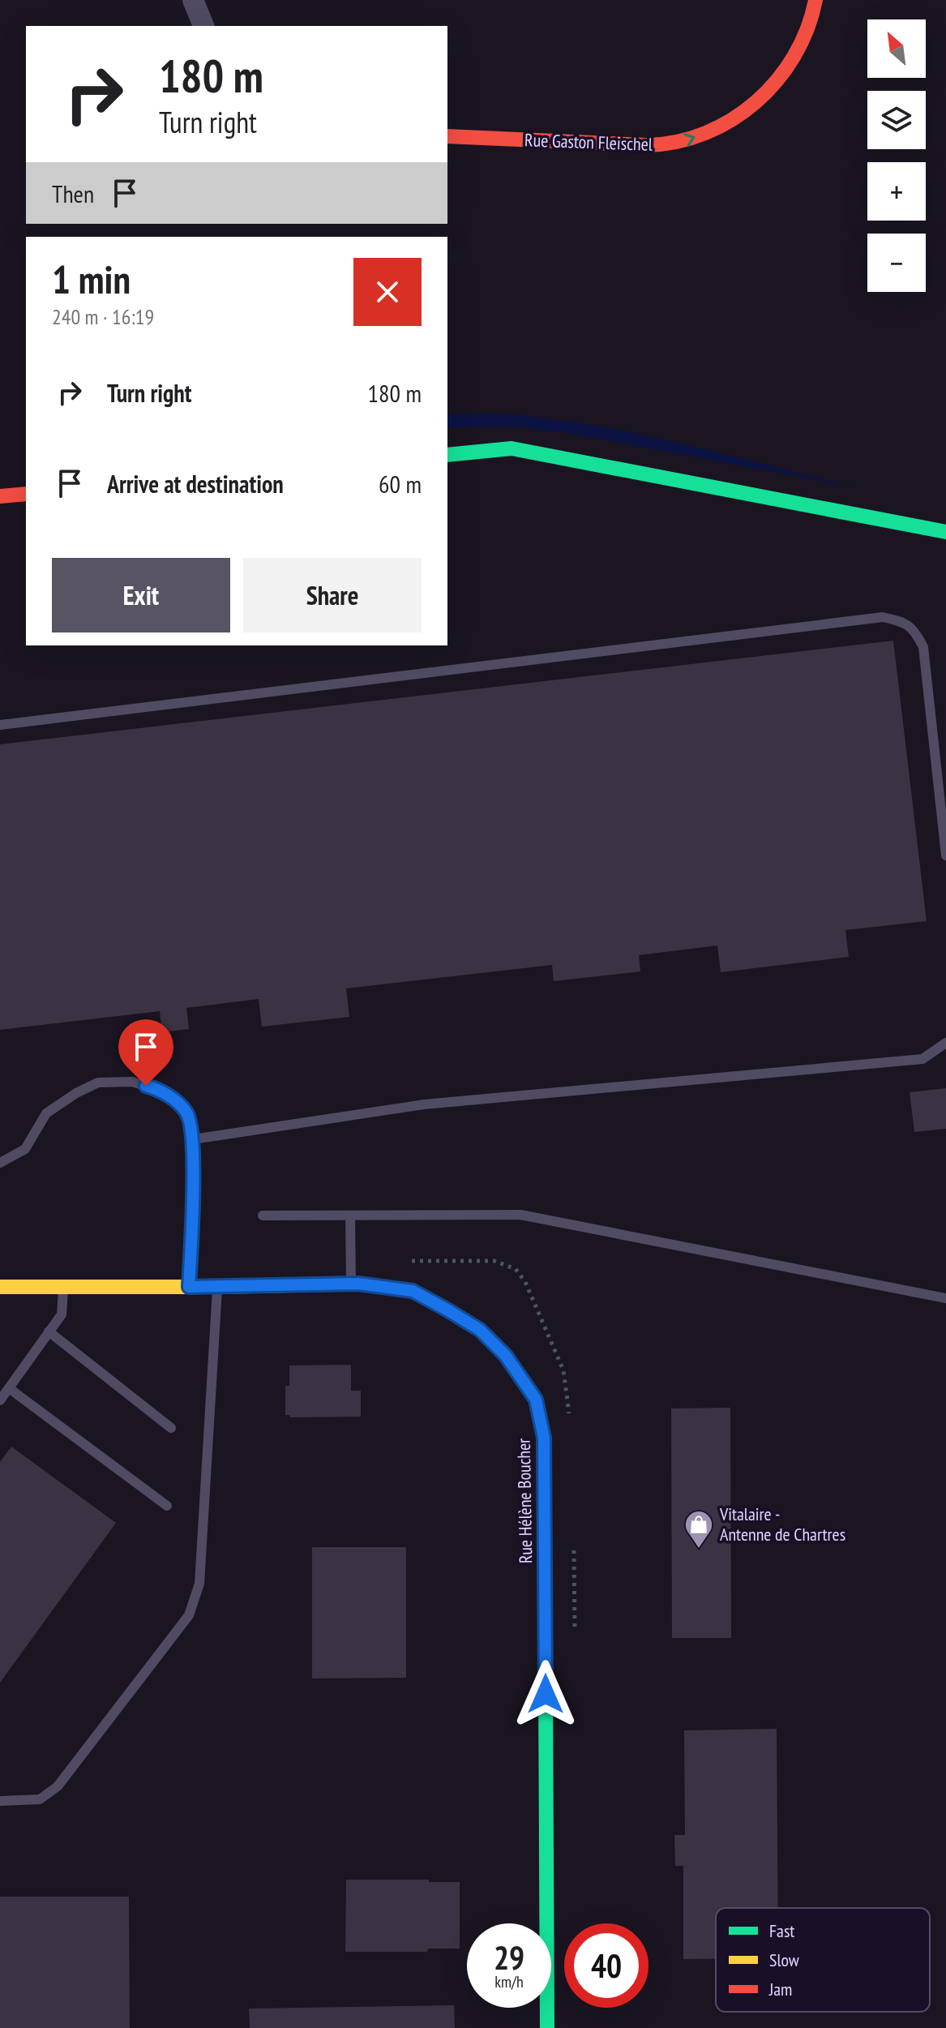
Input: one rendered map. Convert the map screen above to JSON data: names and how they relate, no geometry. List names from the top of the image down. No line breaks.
{"streets":{"street":["Rue Gaston Fleischel","Rue Hélène Boucher"]},"one_way":["Rue Gaston Fleischel"],"places":{"shop":["Vitalaire - Antenne de Chartres"]},"legend":["Fast","Slow","Jam"],"north":"top left","page":{"map_buttons":["+","−"],"turn":["180 m","Turn right"],"then":"Then","heading":["1 min","240 m · 16:19"],"list":[{"name":"Turn right","value":"180 m"},{"name":"Arrive at destination","value":"60 m"}],"buttons":["Exit","Share"],"speed":"29 km/h","limit":"40"}}
